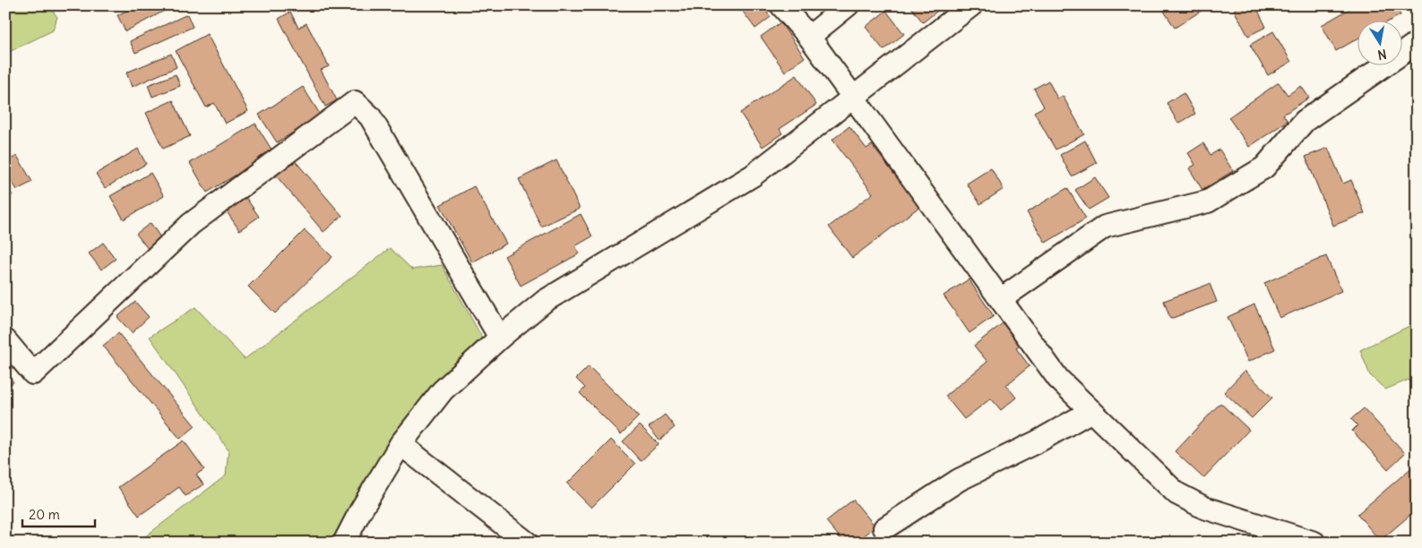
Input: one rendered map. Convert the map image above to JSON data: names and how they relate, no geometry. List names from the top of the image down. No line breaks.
{"scale_bar":"20 m","north":"bottom"}
